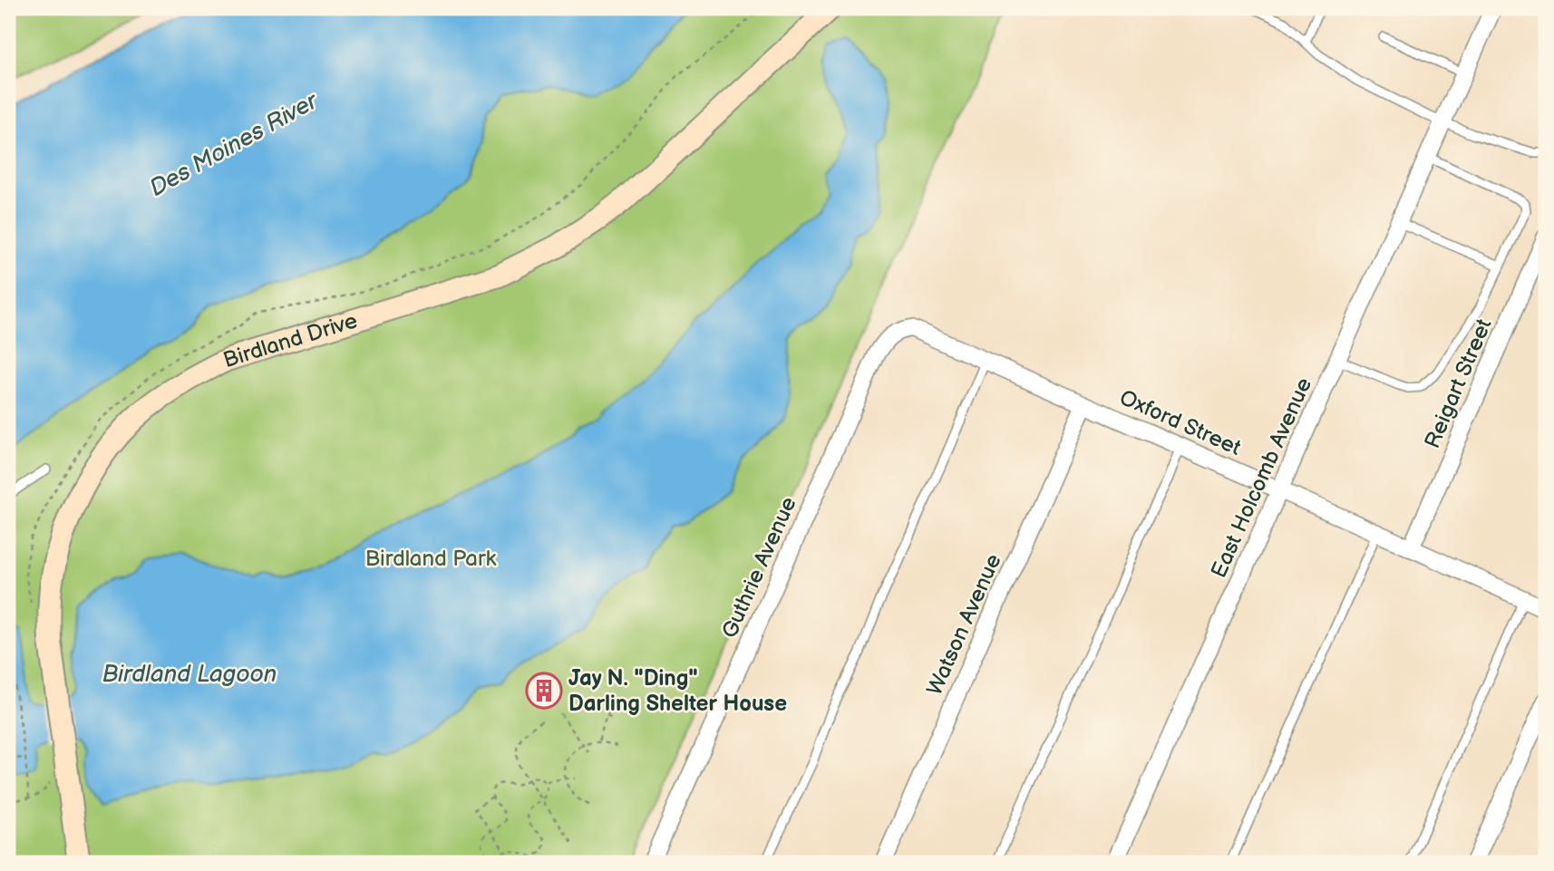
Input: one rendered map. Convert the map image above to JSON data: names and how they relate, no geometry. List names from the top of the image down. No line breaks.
{"streets":{"street":["Birdland Drive","Reigart Street","Oxford Street","East Holcomb Avenue","Guthrie Avenue","Watson Avenue"]},"crossings":[["Reigart Street","Oxford Street"],["Oxford Street","East Holcomb Avenue"],["Oxford Street","Guthrie Avenue"],["Oxford Street","Watson Avenue"]],"water":["Des Moines River","Birdland Lagoon"],"parks":["Birdland Park"],"places":{"building":["Jay N. \"Ding\" Darling Shelter House"]}}
